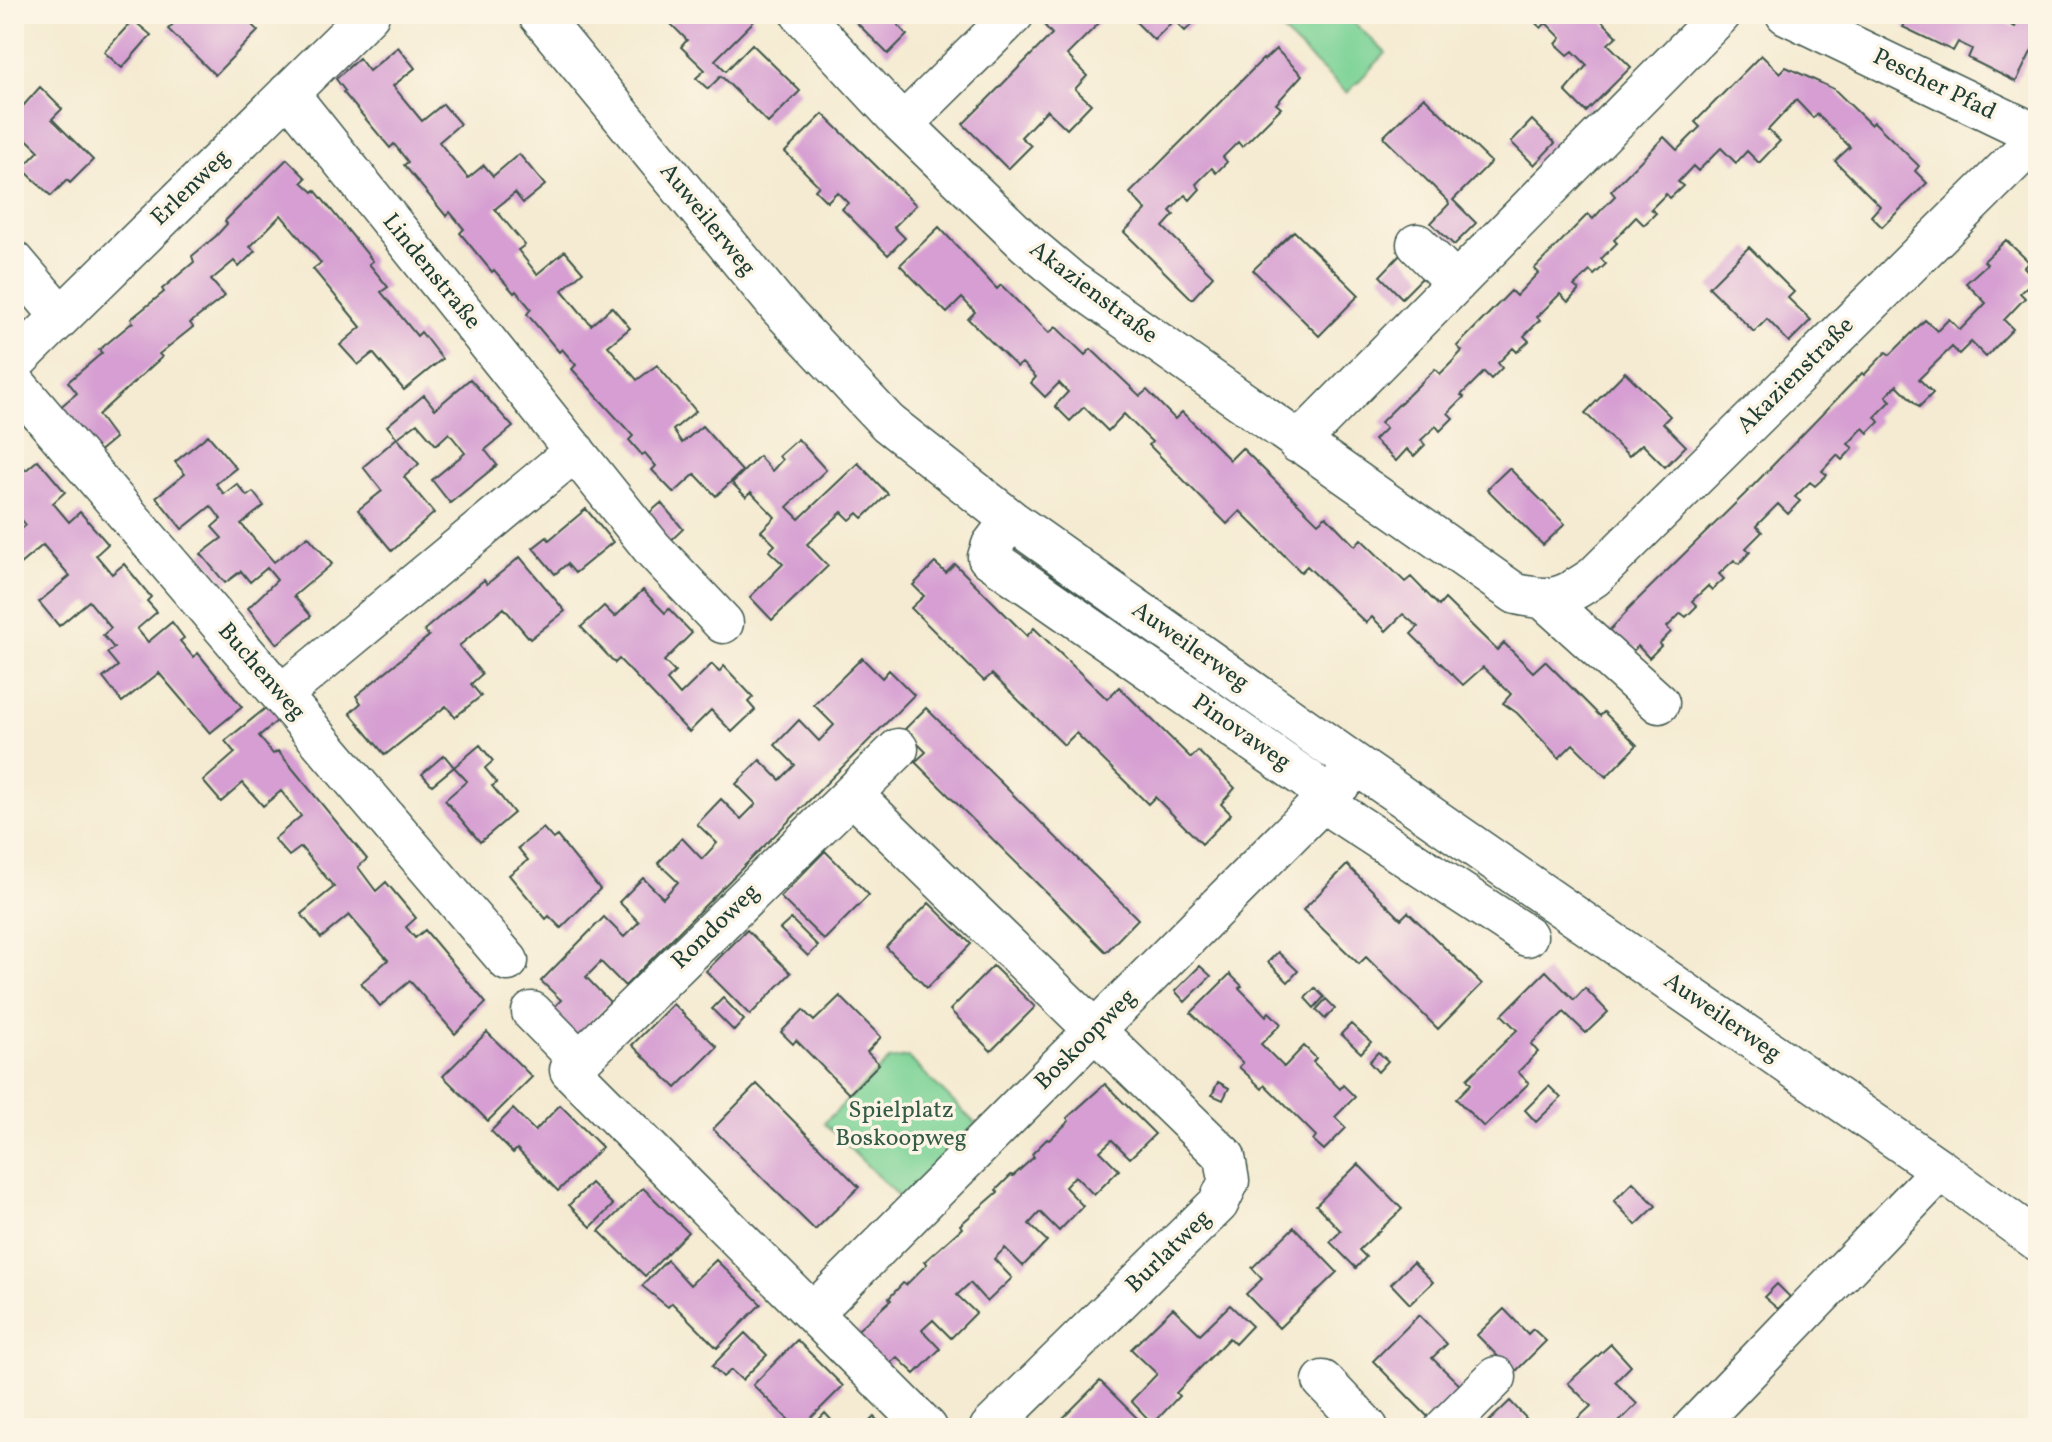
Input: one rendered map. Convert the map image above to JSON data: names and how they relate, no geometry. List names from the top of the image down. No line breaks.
{"streets":{"street":["Pescher Pfad","Erlenweg","Auweilerweg","Lindenstraße","Akazienstraße","Buchenweg","Pinovaweg","Rondoweg","Boskoopweg","Burlatweg"]},"crossings":[["Pescher Pfad","Akazienstraße"],["Erlenweg","Lindenstraße"],["Auweilerweg","Pinovaweg"],["Auweilerweg","Boskoopweg"],["Pinovaweg","Boskoopweg"],["Boskoopweg","Burlatweg"]],"parks":["Spielplatz Boskoopweg"]}
